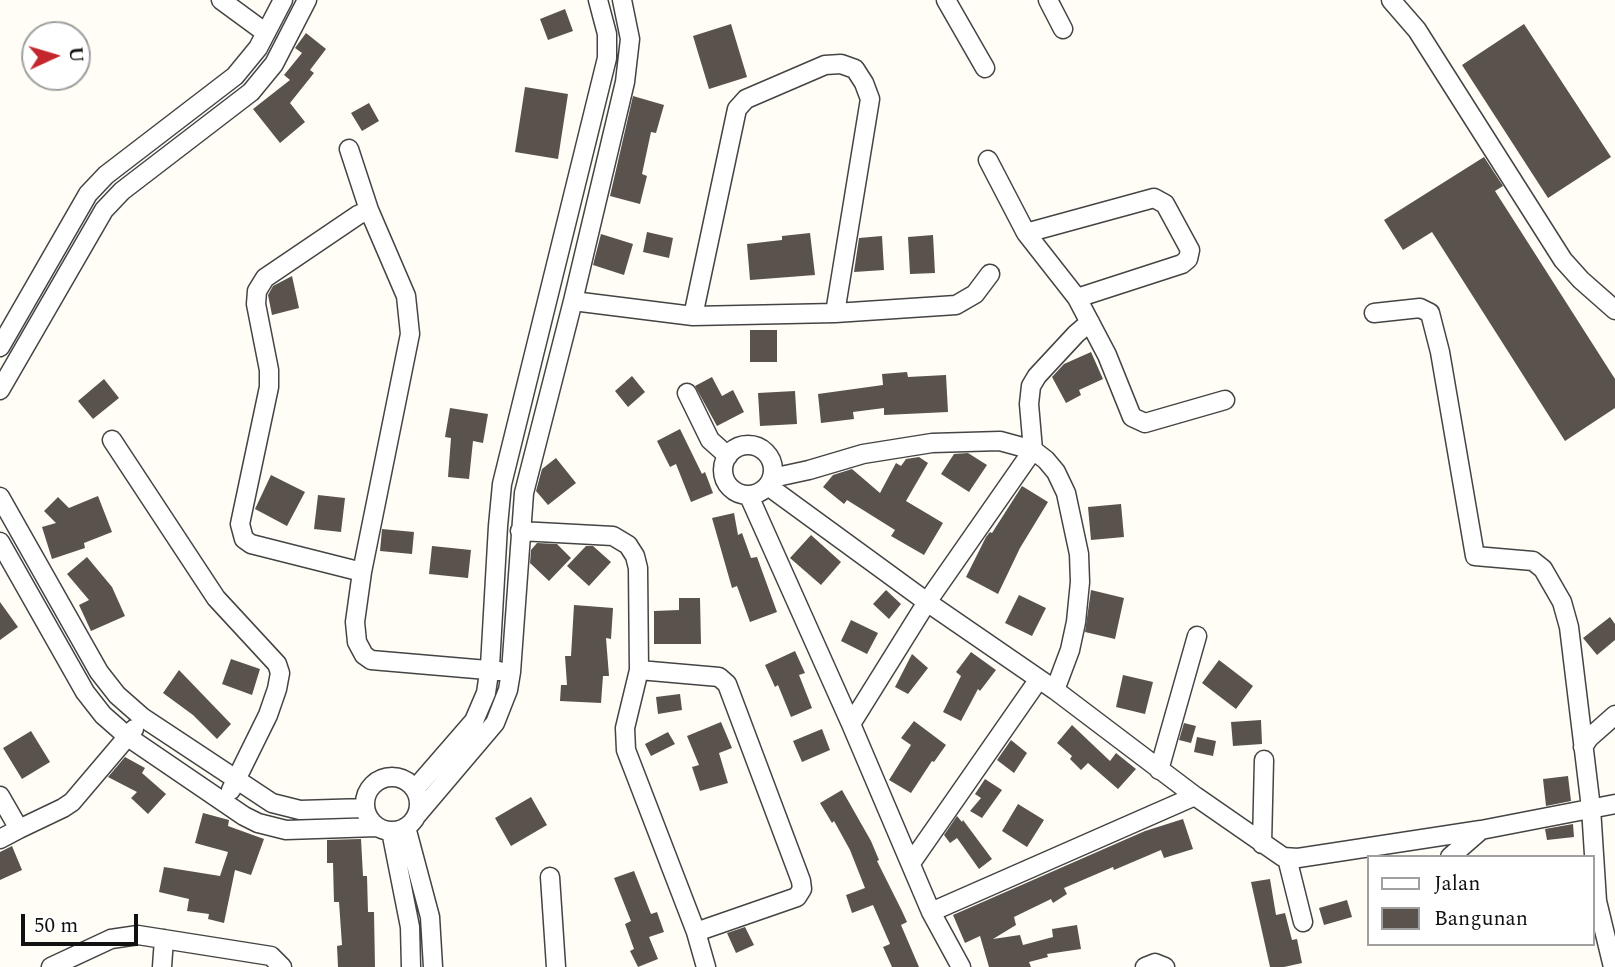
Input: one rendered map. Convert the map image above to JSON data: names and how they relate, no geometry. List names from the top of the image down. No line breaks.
{"legend":["Jalan","Bangunan"],"scale_bar":"50 m","north":"right"}
